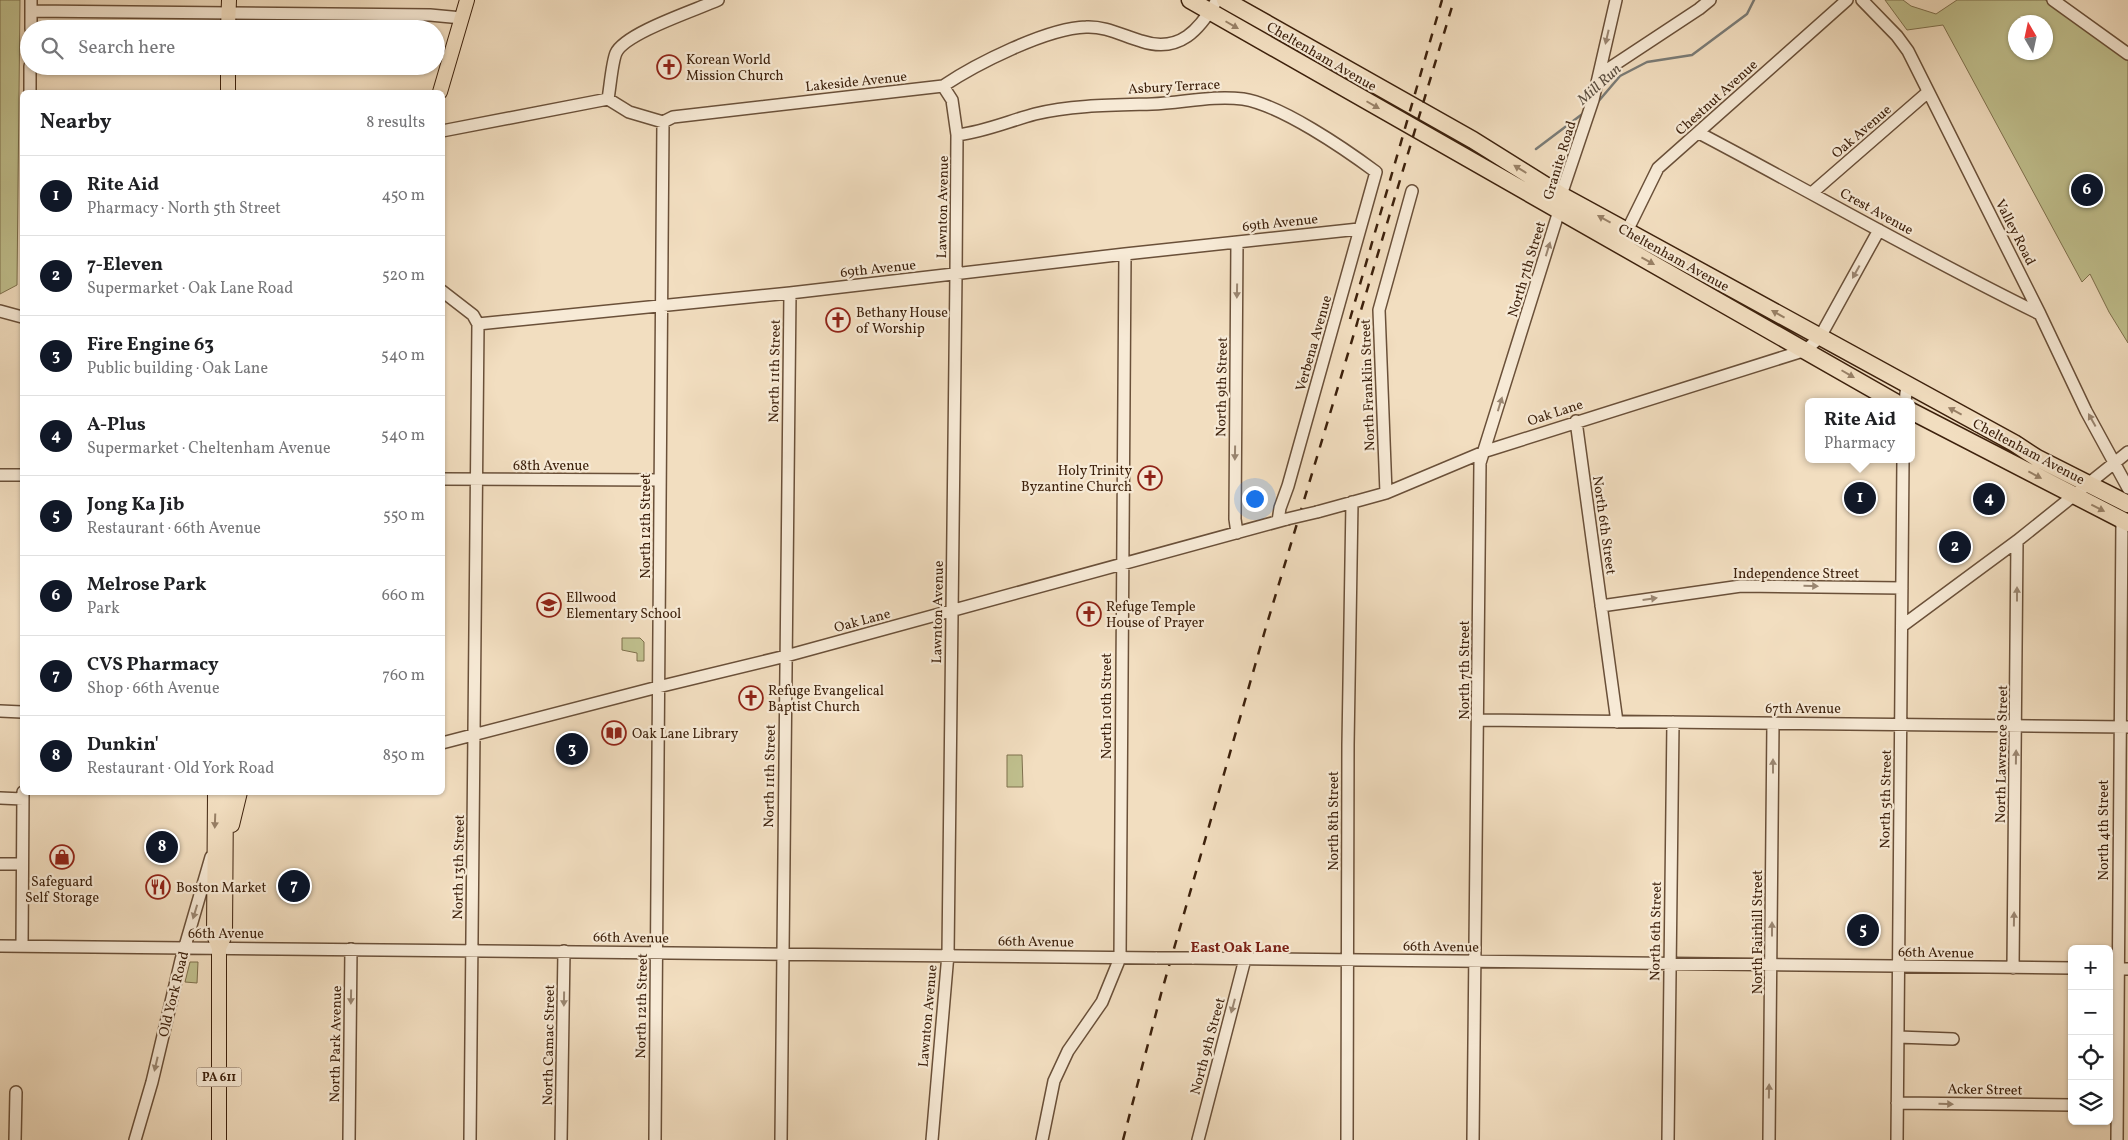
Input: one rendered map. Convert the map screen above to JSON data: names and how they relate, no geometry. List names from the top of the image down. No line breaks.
{"streets":{"highway":["Cheltenham Avenue"],"main road":["PA 611"],"street":["Lakeside Avenue","Asbury Terrace","Chestnut Avenue","Oak Avenue","Granite Road","Lawnton Avenue","Crest Avenue","69th Avenue","Valley Road","North 7th Street","Verbena Avenue","North 11th Street","North Franklin Street","North 9th Street","Oak Lane","68th Avenue","North 6th Street","North 12th Street","Independence Street","North 10th Street","67th Avenue","North Lawrence Street","North 5th Street","North 8th Street","North 4th Street","North 13th Street","North Fairhill Street","66th Avenue","Old York Road","North Park Avenue","North Camac Street","Acker Street"]},"crossings":[["Cheltenham Avenue","Lakeside Avenue"],["Cheltenham Avenue","Chestnut Avenue"],["Cheltenham Avenue","Granite Road"],["Cheltenham Avenue","North 7th Street"],["Cheltenham Avenue","Oak Lane"],["Cheltenham Avenue","North 4th Street"],["Lakeside Avenue","Lawnton Avenue"],["Lakeside Avenue","North 12th Street"],["Asbury Terrace","Lawnton Avenue"],["Asbury Terrace","Verbena Avenue"],["Chestnut Avenue","Crest Avenue"],["Oak Avenue","Crest Avenue"],["Oak Avenue","Valley Road"],["Granite Road","North 7th Street"],["Lawnton Avenue","69th Avenue"],["Lawnton Avenue","Oak Lane"],["Lawnton Avenue","66th Avenue"],["Crest Avenue","Valley Road"],["69th Avenue","Verbena Avenue"],["69th Avenue","North 11th Street"],["69th Avenue","North 9th Street"],["69th Avenue","North 12th Street"],["69th Avenue","North 10th Street"],["69th Avenue","North 13th Street"],["North 7th Street","Oak Lane"],["North 7th Street","67th Avenue"],["North 7th Street","66th Avenue"],["Verbena Avenue","Oak Lane"],["North 11th Street","Oak Lane"],["North 11th Street","66th Avenue"],["North Franklin Street","Oak Lane"],["North 9th Street","Oak Lane"],["North 9th Street","66th Avenue"],["Oak Lane","North 6th Street"],["Oak Lane","North 12th Street"],["Oak Lane","North 10th Street"],["Oak Lane","North 8th Street"],["Oak Lane","North 13th Street"],["68th Avenue","North 12th Street"],["68th Avenue","North 13th Street"],["North 6th Street","Independence Street"],["North 6th Street","67th Avenue"],["North 6th Street","66th Avenue"],["North 12th Street","66th Avenue"],["Independence Street","North 5th Street"],["North 10th Street","66th Avenue"],["67th Avenue","North Lawrence Street"],["67th Avenue","North 5th Street"],["67th Avenue","North 4th Street"],["67th Avenue","North Fairhill Street"],["North Lawrence Street","66th Avenue"],["North 5th Street","66th Avenue"],["North 5th Street","Acker Street"],["North 8th Street","66th Avenue"],["North 13th Street","66th Avenue"],["North Fairhill Street","66th Avenue"],["66th Avenue","Old York Road"],["66th Avenue","North Park Avenue"],["66th Avenue","North Camac Street"],["66th Avenue","PA 611"],["Old York Road","PA 611"]],"one_way":["Granite Road","North 9th Street","Independence Street","North Lawrence Street","North Fairhill Street","Old York Road","North Park Avenue","North Camac Street"],"districts":["East Oak Lane"],"water":["Mill Run"],"places":{"church":["Korean World Mission Church","Bethany House of Worship","Holy Trinity Byzantine Church","Refuge Temple House of Prayer","Refuge Evangelical Baptist Church"],"school or university":["Ellwood Elementary School"],"library":["Oak Lane Library"],"shop":["Safeguard Self Storage"],"restaurant":["Boston Market"]},"north":"top","page":{"search":"Search here","heading":["Nearby","8 results"],"list":[{"mark":"1","name":"Rite Aid","note":"Pharmacy · North 5th Street","value":"450 m"},{"mark":"2","name":"7-Eleven","note":"Supermarket · Oak Lane Road","value":"520 m"},{"mark":"3","name":"Fire Engine 63","note":"Public building · Oak Lane","value":"540 m"},{"mark":"4","name":"A-Plus","note":"Supermarket · Cheltenham Avenue","value":"540 m"},{"mark":"5","name":"Jong Ka Jib","note":"Restaurant · 66th Avenue","value":"550 m"},{"mark":"6","name":"Melrose Park","note":"Park","value":"660 m"},{"mark":"7","name":"CVS Pharmacy","note":"Shop · 66th Avenue","value":"760 m"},{"mark":"8","name":"Dunkin'","note":"Restaurant · Old York Road","value":"850 m"}],"pins":["6","1","4","2","3","8","7","5"],"popup":["Rite Aid","Pharmacy"],"map_buttons":["+","−"]}}
